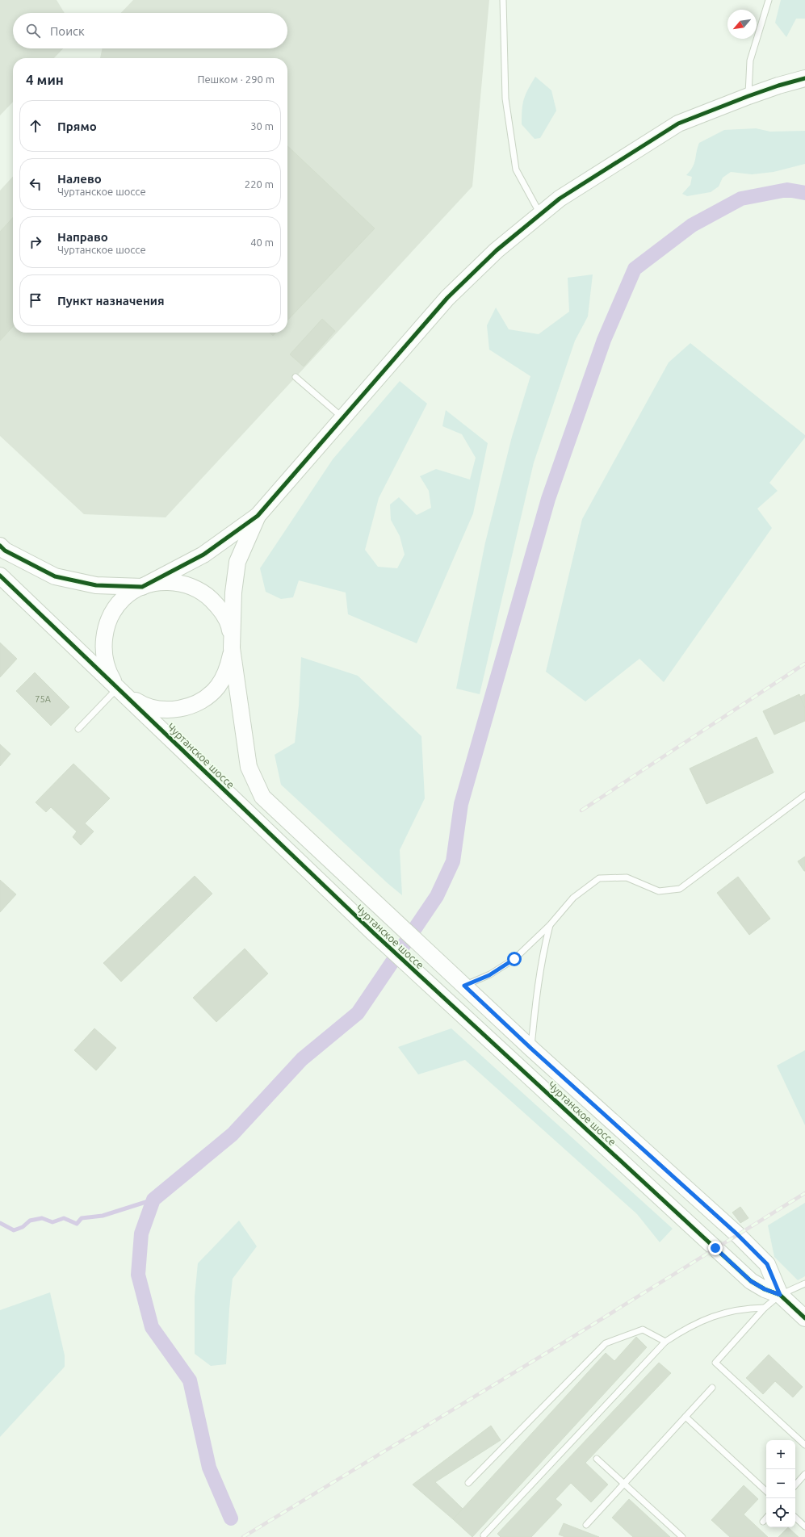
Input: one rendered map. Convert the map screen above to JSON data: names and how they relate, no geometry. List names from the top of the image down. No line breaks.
{"streets":{"street":["Чуртанское шоссе"]},"house_numbers":["75А"],"north":"bottom left","page":{"search":"Поиск","heading":["4 мин","Пешком · 290 m"],"list":[["Прямо","30 m"],["Налево","Чуртанское шоссе","220 m"],["Направо","Чуртанское шоссе","40 m"],"Пункт назначения"],"map_buttons":["+","−"]}}
